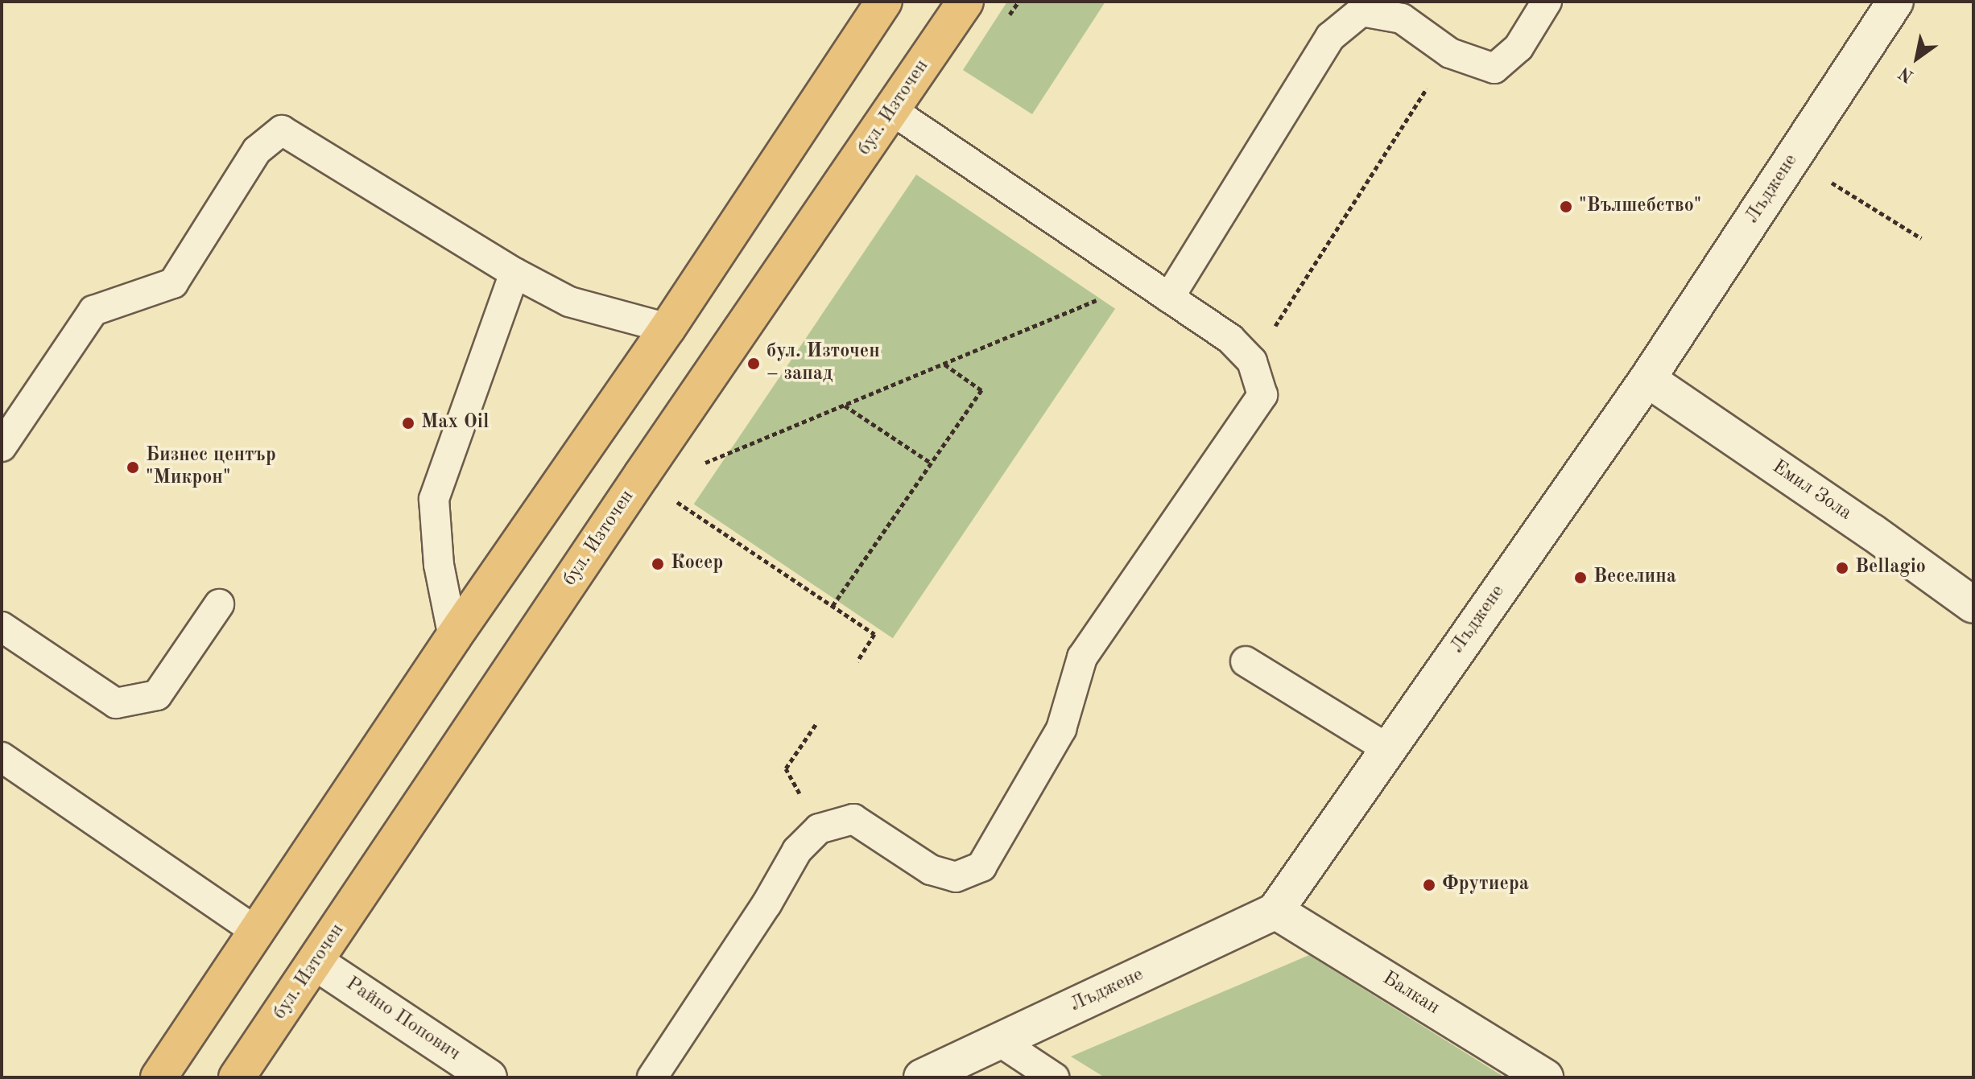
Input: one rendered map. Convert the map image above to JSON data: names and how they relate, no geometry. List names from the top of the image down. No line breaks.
{"streets":{"main road":["бул. Източен"],"street":["Лъджене","Емил Зола","Балкан","Райно Попович"]},"crossings":[["бул. Източен","Райно Попович"],["Лъджене","Емил Зола"],["Лъджене","Балкан"]],"places":["\"Вълшебство\"","бул. Източен – запад","Max Oil","Бизнес център \"Микрон\"","Косер","Bellagio","Веселина","Фрутиера"],"north":"bottom left"}
